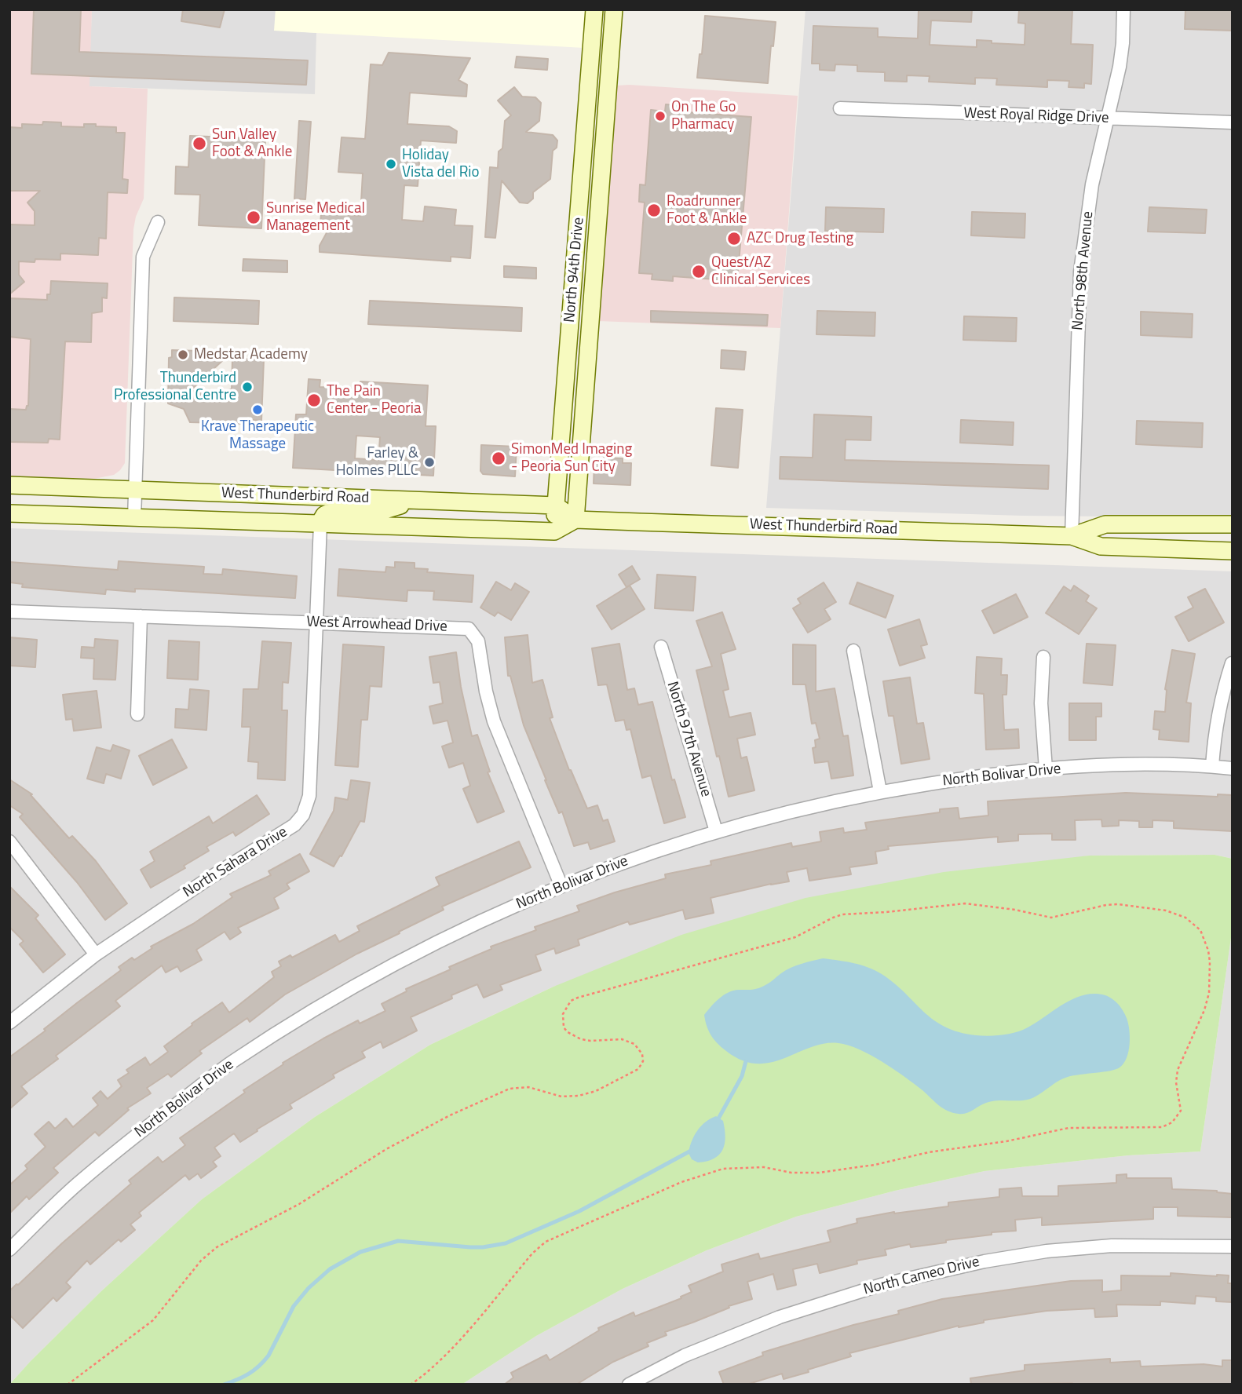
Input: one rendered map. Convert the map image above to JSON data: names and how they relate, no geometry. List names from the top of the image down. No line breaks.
{"streets":{"main road":["North 94th Drive","West Thunderbird Road"],"street":["West Royal Ridge Drive","North 98th Avenue","West Arrowhead Drive","North 97th Avenue","North Bolivar Drive","North Sahara Drive","North Cameo Drive"]},"crossings":[["West Royal Ridge Drive","North 98th Avenue"],["North 94th Drive","West Thunderbird Road"],["North 98th Avenue","West Thunderbird Road"],["West Thunderbird Road","North Sahara Drive"],["West Arrowhead Drive","North Bolivar Drive"],["West Arrowhead Drive","North Sahara Drive"],["North 97th Avenue","North Bolivar Drive"]],"places":["On The Go Pharmacy","Sun Valley Foot & Ankle","Holiday Vista del Rio","Roadrunner Foot & Ankle","Sunrise Medical Management","AZC Drug Testing","Quest/AZ Clinical Services","Medstar Academy","Thunderbird Professional Centre","The Pain Center - Peoria","Krave Therapeutic Massage","SimonMed Imaging - Peoria Sun City","Farley & Holmes PLLC"]}
